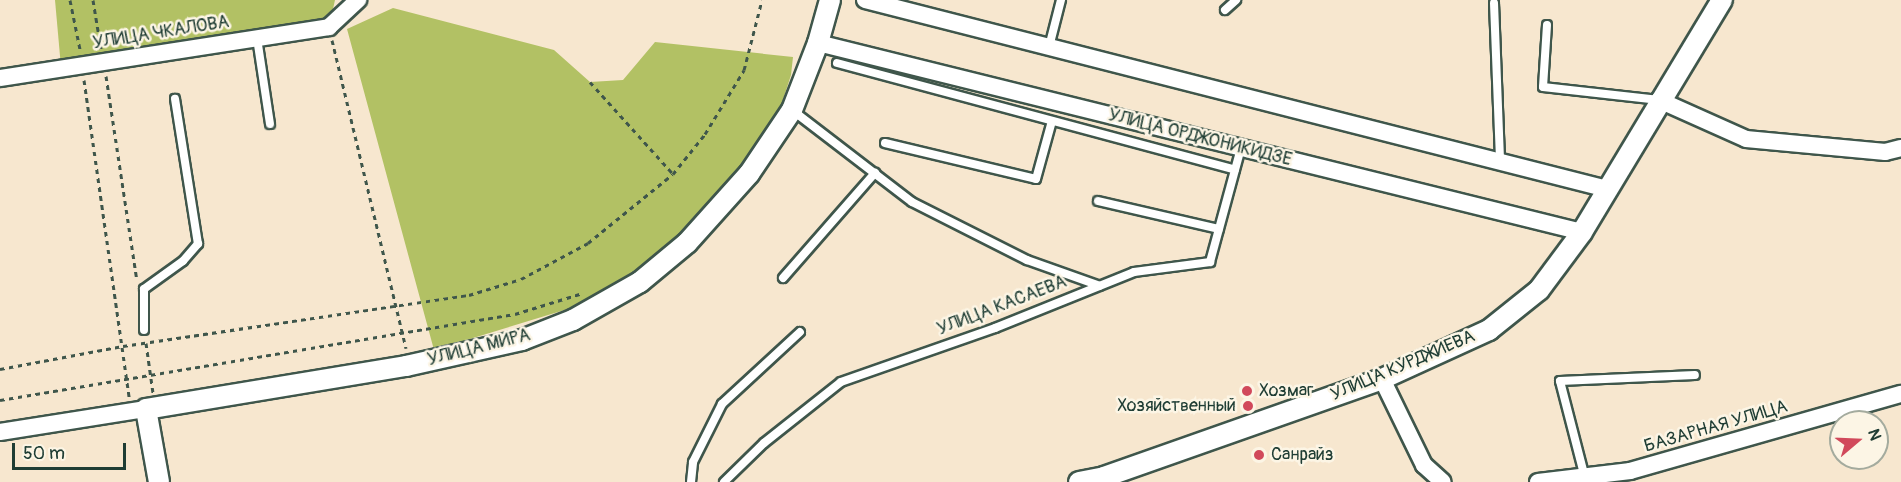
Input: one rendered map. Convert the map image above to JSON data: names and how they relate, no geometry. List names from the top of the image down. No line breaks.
{"streets":{"street":["УЛИЦА ЧКАЛОВА","УЛИЦА ОРДЖОНИКИДЗЕ","УЛИЦА МИРА","УЛИЦА КУРДЖИЕВА","БАЗАРНАЯ УЛИЦА"],"lane":["УЛИЦА КАСАЕВА"]},"crossings":[["УЛИЦА ОРДЖОНИКИДЗЕ","УЛИЦА КАСАЕВА"],["УЛИЦА ОРДЖОНИКИДЗЕ","УЛИЦА МИРА"],["УЛИЦА ОРДЖОНИКИДЗЕ","УЛИЦА КУРДЖИЕВА"]],"places":["Хозмаг","Хозяйственный","Санрайз"],"scale_bar":"50 m","north":"right"}
